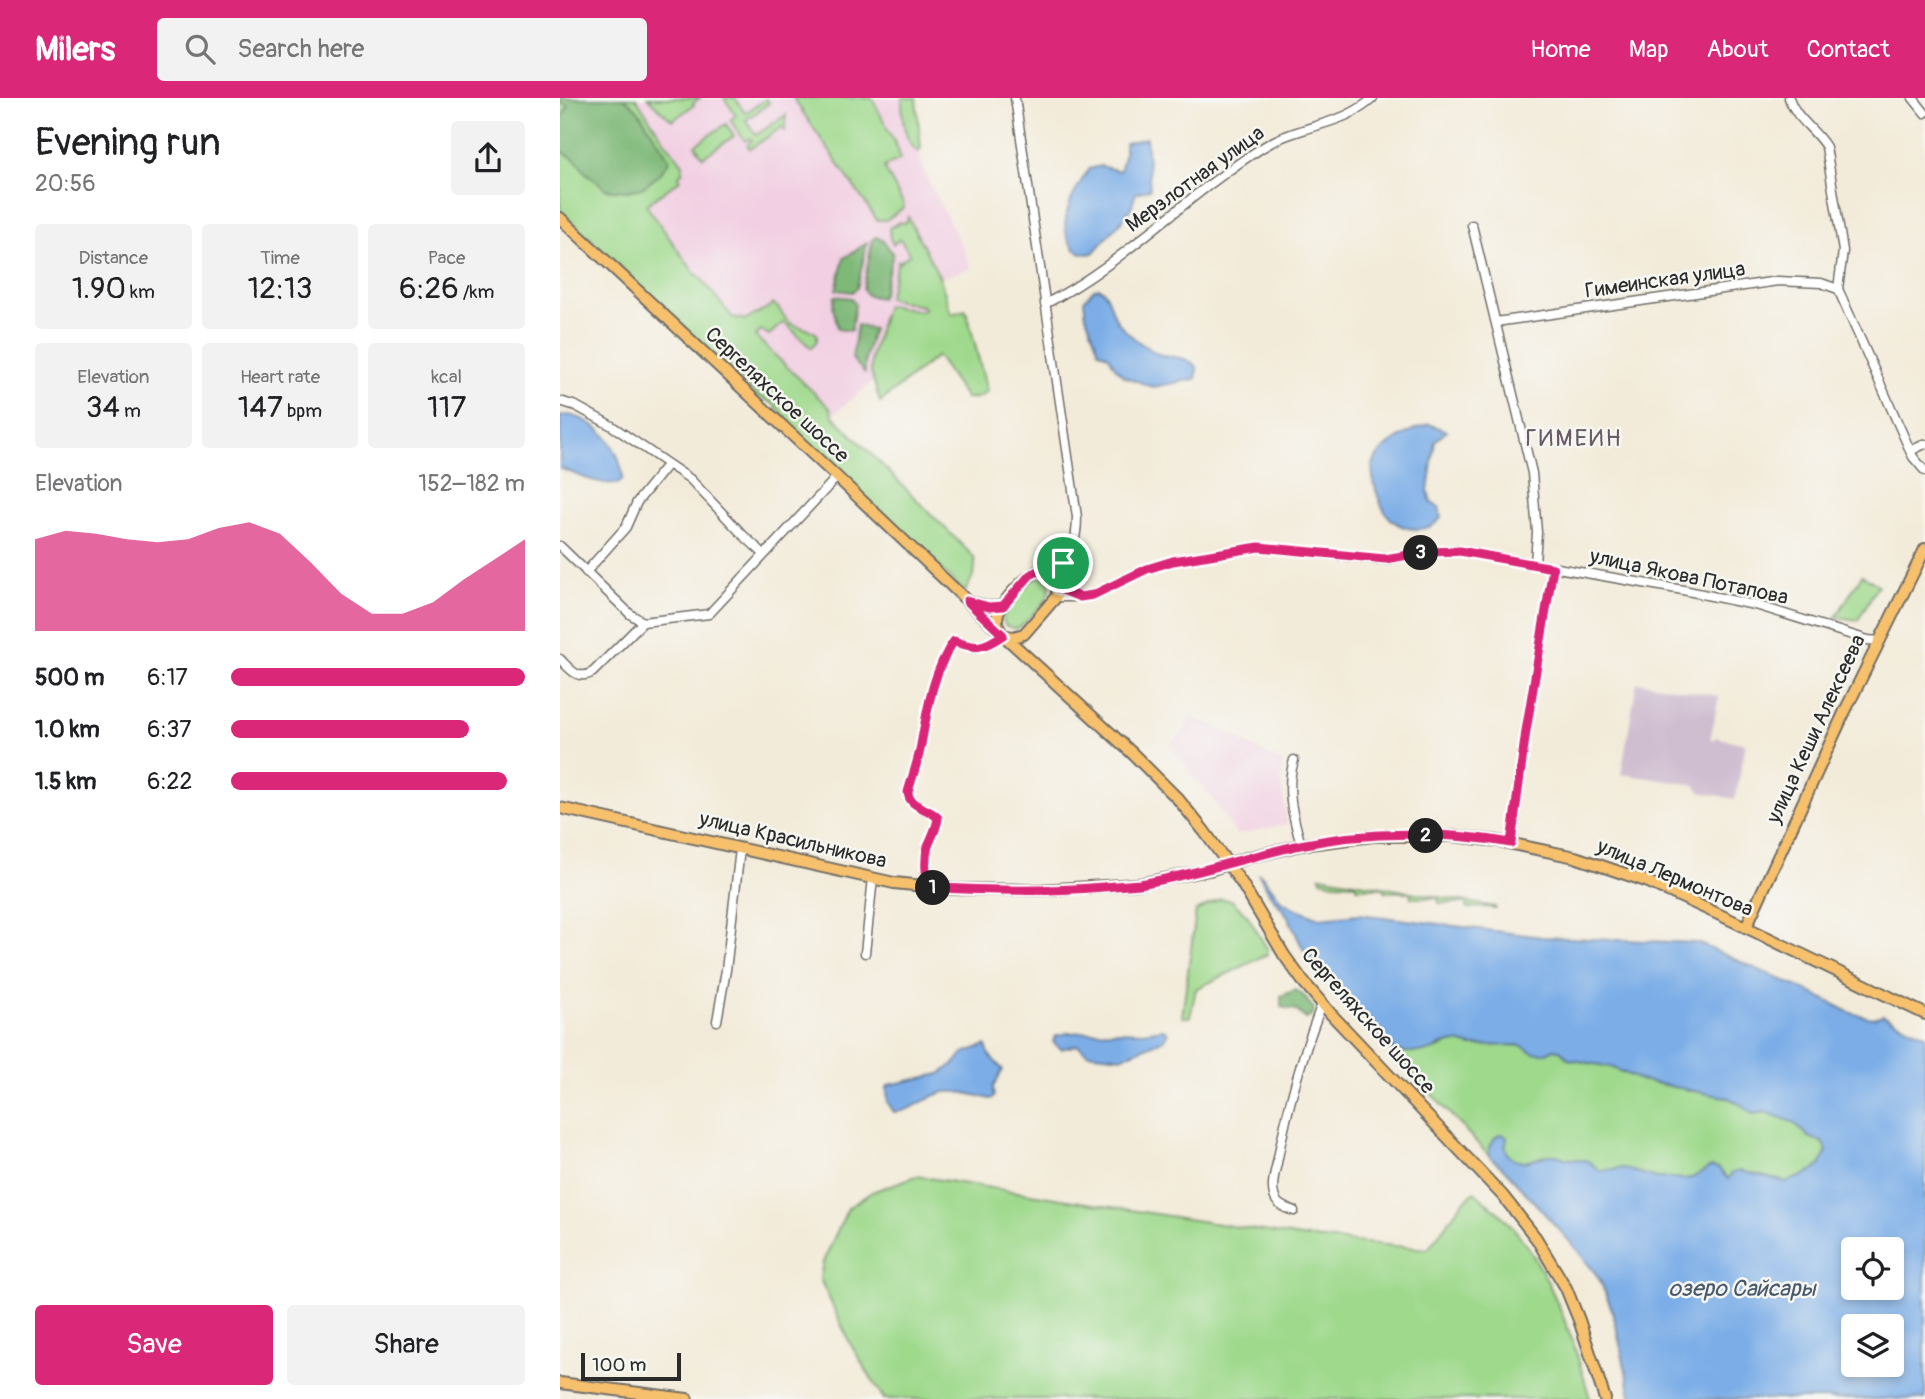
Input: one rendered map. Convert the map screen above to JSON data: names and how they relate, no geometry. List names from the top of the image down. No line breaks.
{"streets":{"main road":["Сергеляхское шоссе","улица Кеши Алексеева","улица Красильникова","улица Лермонтова"],"street":["Мерзлотная улица","Гимеинская улица","улица Якова Потапова"]},"crossings":[["Сергеляхское шоссе","улица Красильникова"],["Сергеляхское шоссе","улица Лермонтова"],["улица Якова Потапова","улица Кеши Алексеева"],["улица Кеши Алексеева","улица Лермонтова"],["улица Красильникова","улица Лермонтова"]],"districts":["ГИМЕИН"],"water":["озеро Сайсары"],"scale_bar":"100 m","page":{"header":"Milers","search":"Search here","nav":["Home","Map","About","Contact"],"heading":["Evening run","20:56"],"stats":[["Distance","1.90 km"],["Time","12:13"],["Pace","6:26 /km"],["Elevation","34 m"],["Heart rate","147 bpm"],["kcal","117"]],"chart":["Elevation","152–182 m"],"pins":["3","2","1"],"list":[{"name":"500 m","note":"6:17"},{"name":"1.0 km","note":"6:37"},{"name":"1.5 km","note":"6:22"}],"buttons":["Save","Share"],"scale":"100 m"}}
